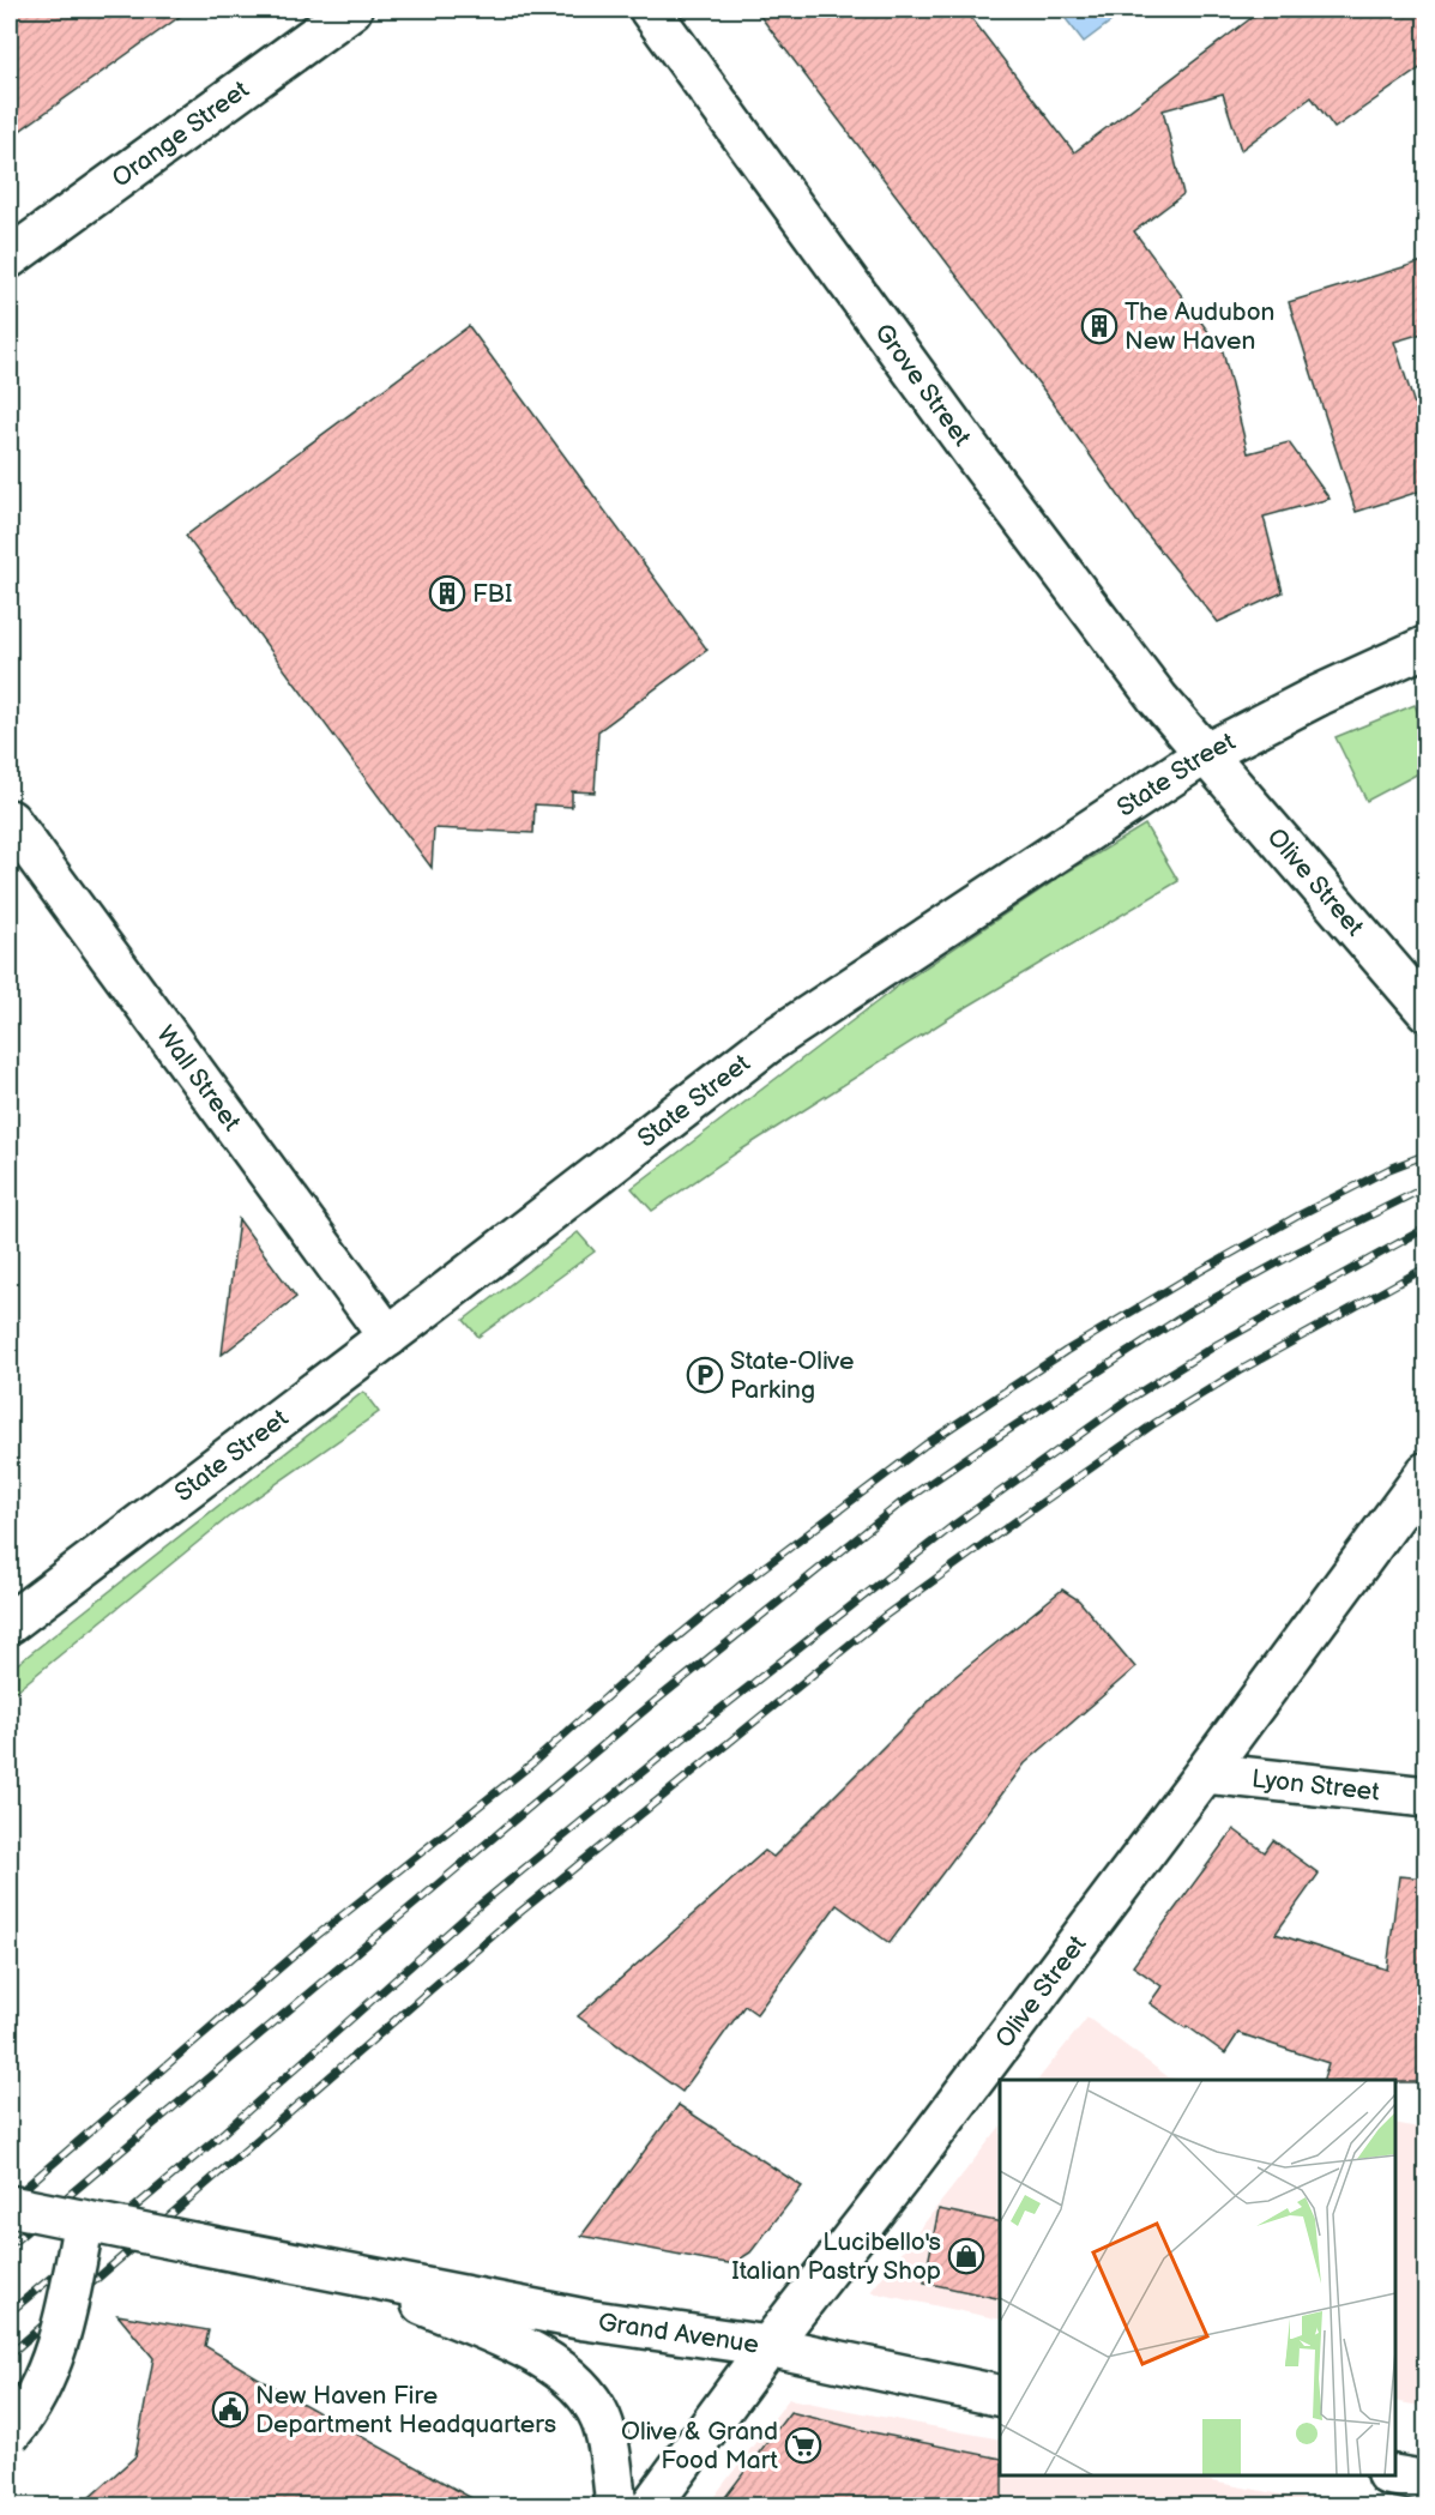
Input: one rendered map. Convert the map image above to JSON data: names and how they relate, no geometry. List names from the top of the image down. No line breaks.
{"streets":{"street":["Orange Street","Grove Street","State Street","Olive Street","Wall Street","Lyon Street","Grand Avenue"]},"crossings":[["Grove Street","State Street"],["Grove Street","Olive Street"],["State Street","Olive Street"],["State Street","Wall Street"],["Olive Street","Lyon Street"],["Olive Street","Grand Avenue"]],"places":{"building":["The Audubon New Haven","FBI"],"parking":["State-Olive Parking"],"shop":["Lucibello's Italian Pastry Shop"],"public building":["New Haven Fire Department Headquarters"],"supermarket":["Olive & Grand Food Mart"]}}
